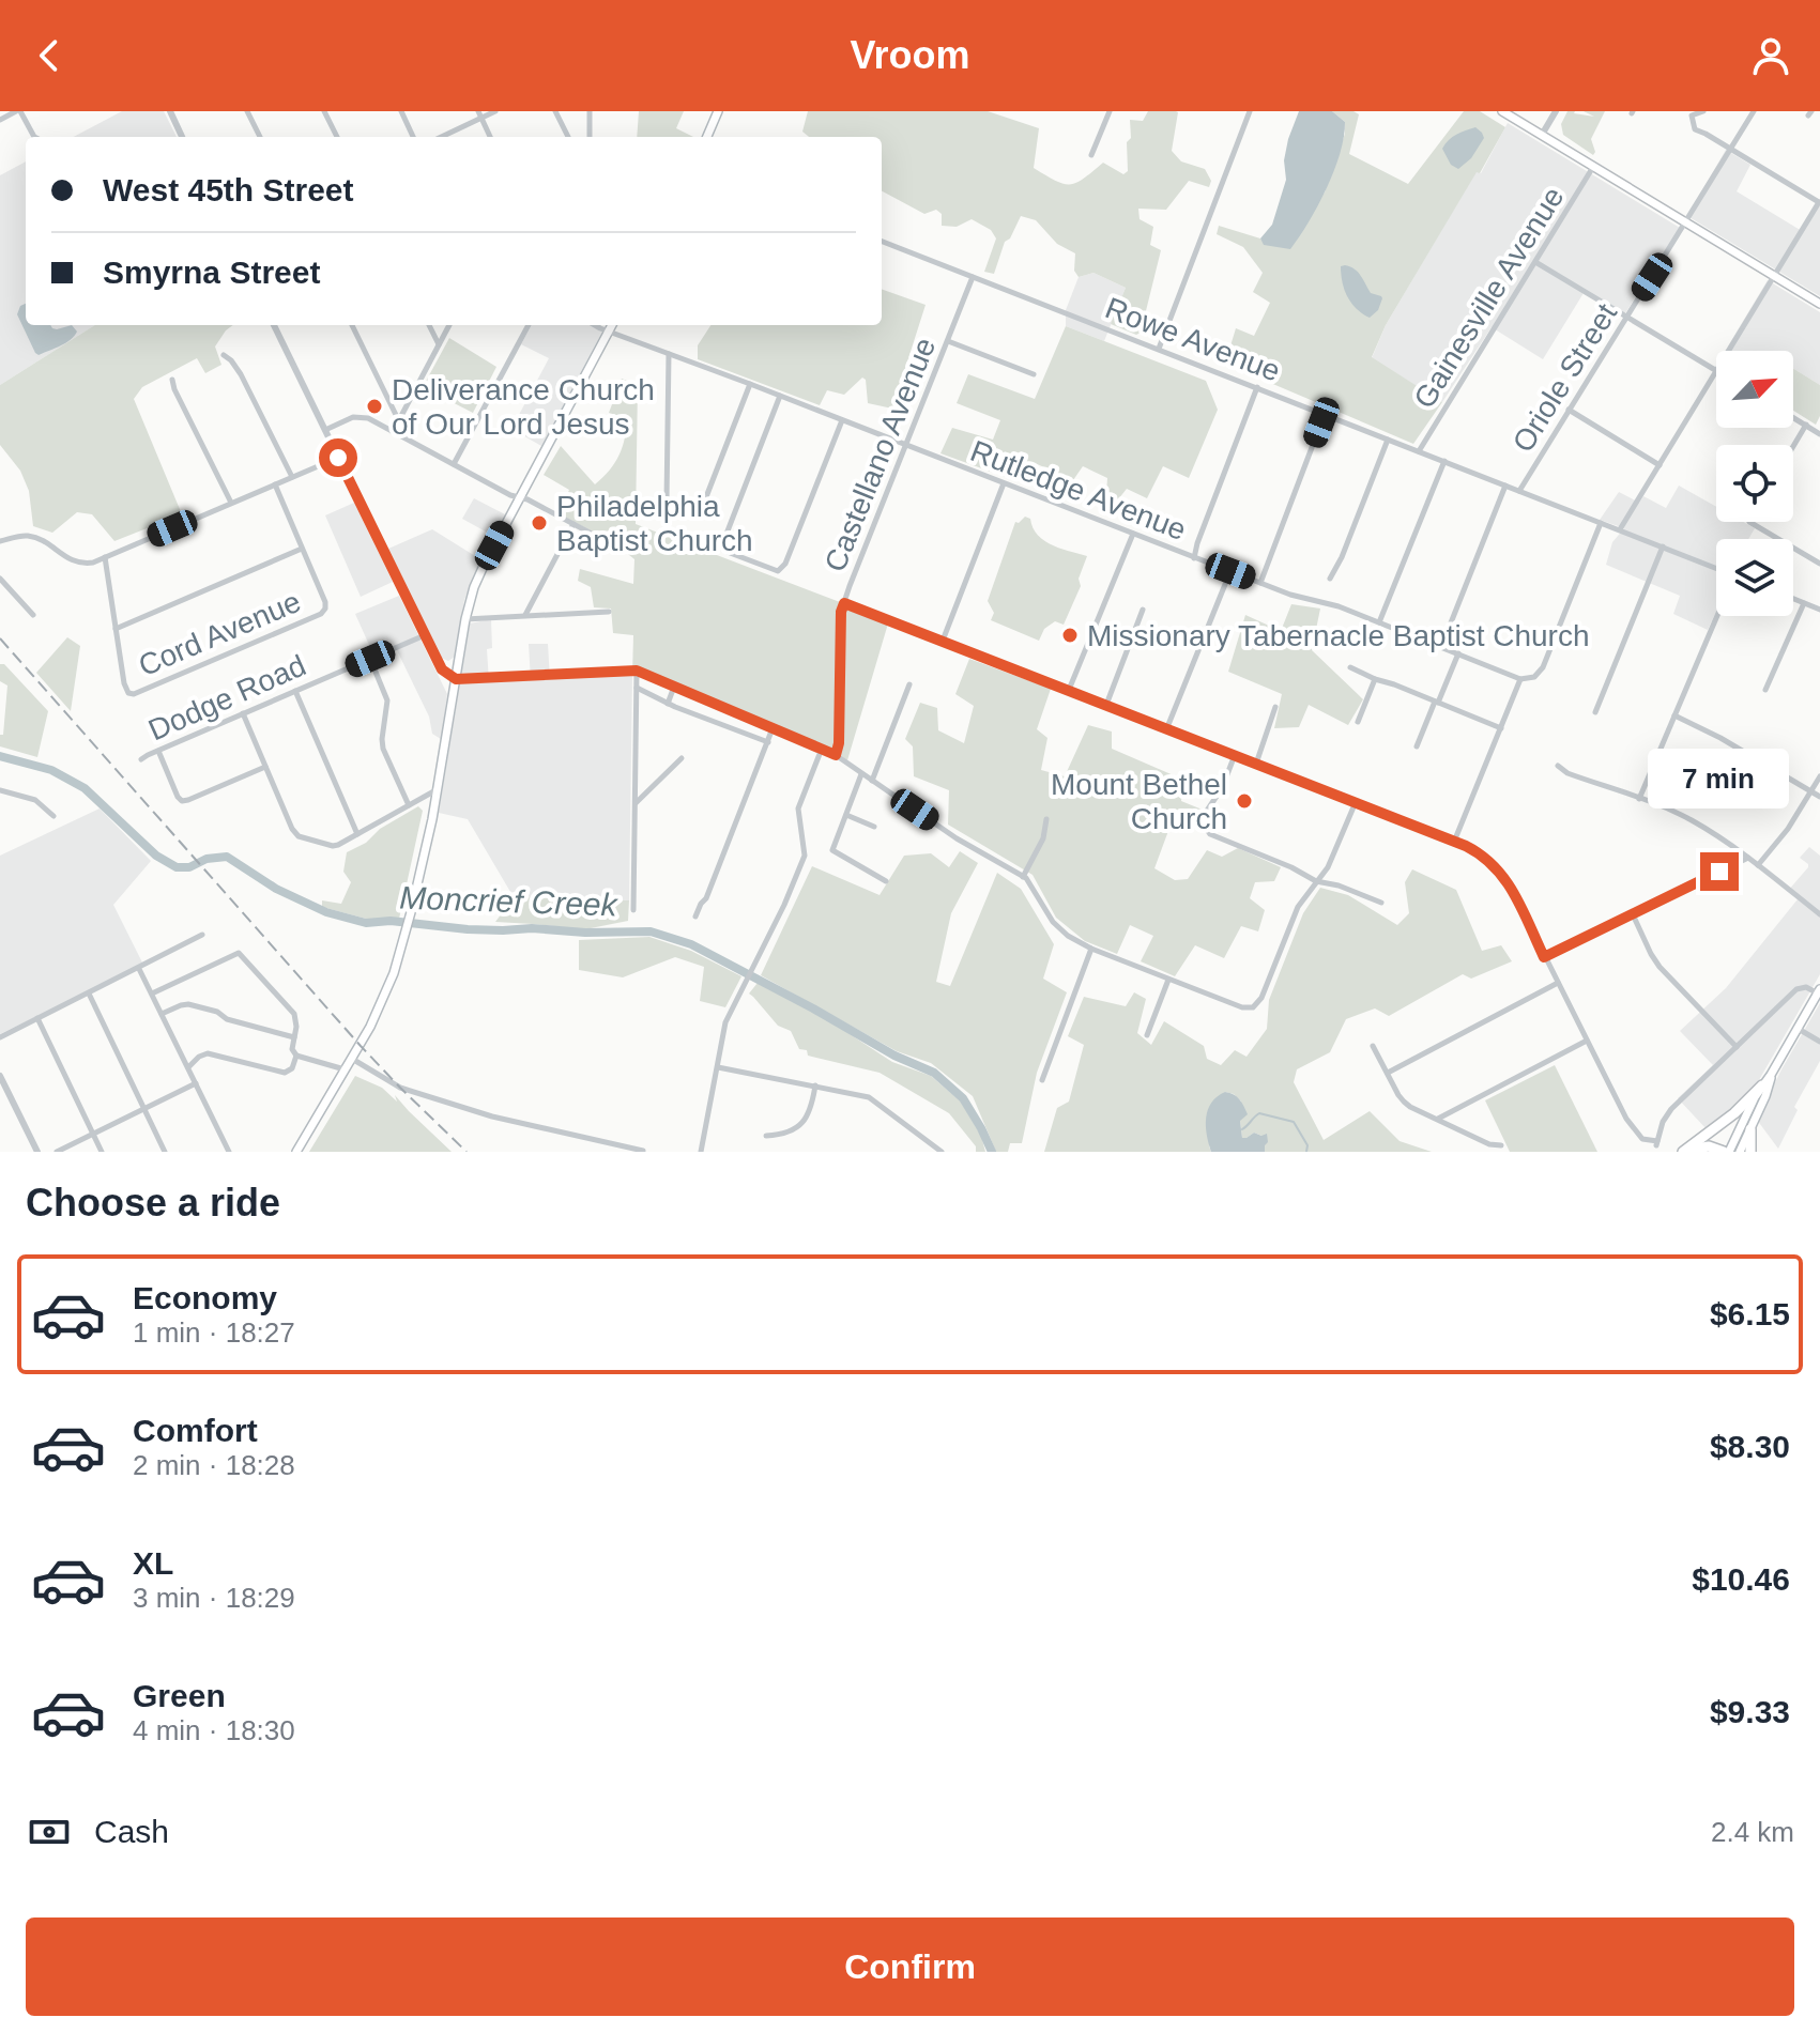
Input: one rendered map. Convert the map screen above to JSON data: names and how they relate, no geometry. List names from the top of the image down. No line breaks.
{"streets":{"street":["Gainesville Avenue","Rowe Avenue","Oriole Street","Castellano Avenue","Rutledge Avenue","Cord Avenue","Dodge Road"]},"crossings":[["Gainesville Avenue","Rowe Avenue"],["Rowe Avenue","Oriole Street"],["Rowe Avenue","Castellano Avenue"],["Oriole Street","Rutledge Avenue"],["Castellano Avenue","Rutledge Avenue"]],"water":["Moncrief Creek"],"places":["Deliverance Church of Our Lord Jesus","Philadelphia Baptist Church","Missionary Tabernacle Baptist Church","Mount Bethel Church"],"north":"top right","page":{"header":"Vroom","banner":["West 45th Street","Smyrna Street"],"bubble":"7 min","heading":"Choose a ride","list":[{"name":"Economy","note":"1 min · 18:27","value":"$6.15"},{"name":"Comfort","note":"2 min · 18:28","value":"$8.30"},{"name":"XL","note":"3 min · 18:29","value":"$10.46"},{"name":"Green","note":"4 min · 18:30","value":"$9.33"}],"pay":["Cash","2.4 km"],"buttons":"Confirm"}}
